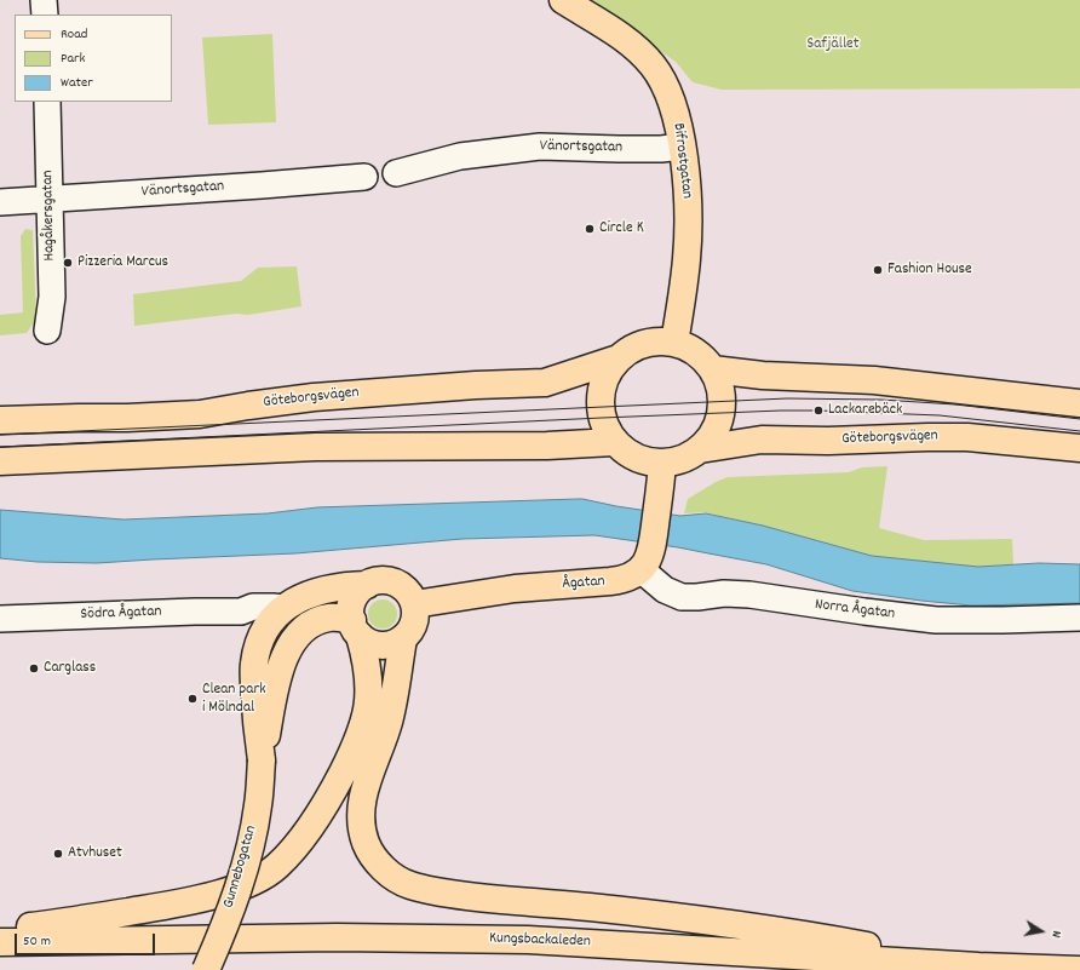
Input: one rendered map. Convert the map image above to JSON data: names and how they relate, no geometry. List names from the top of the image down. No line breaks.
{"streets":{"main road":["Bifrostgatan","Göteborgsvägen","Ågatan","Gunnebogatan","Kungsbackaleden"],"street":["Vänortsgatan","Hagåkersgatan","Norra Ågatan","Södra Ågatan"]},"crossings":[["Vänortsgatan","Bifrostgatan"],["Vänortsgatan","Hagåkersgatan"],["Bifrostgatan","Göteborgsvägen"],["Ågatan","Norra Ågatan"],["Ågatan","Gunnebogatan"]],"parks":["Safjället"],"places":["Circle K","Pizzeria Marcus","Fashion House","Lackarebäck","Carglass","Clean park i Mölndal","Atvhuset"],"legend":["Road","Park","Water"],"scale_bar":"50 m","north":"right"}
